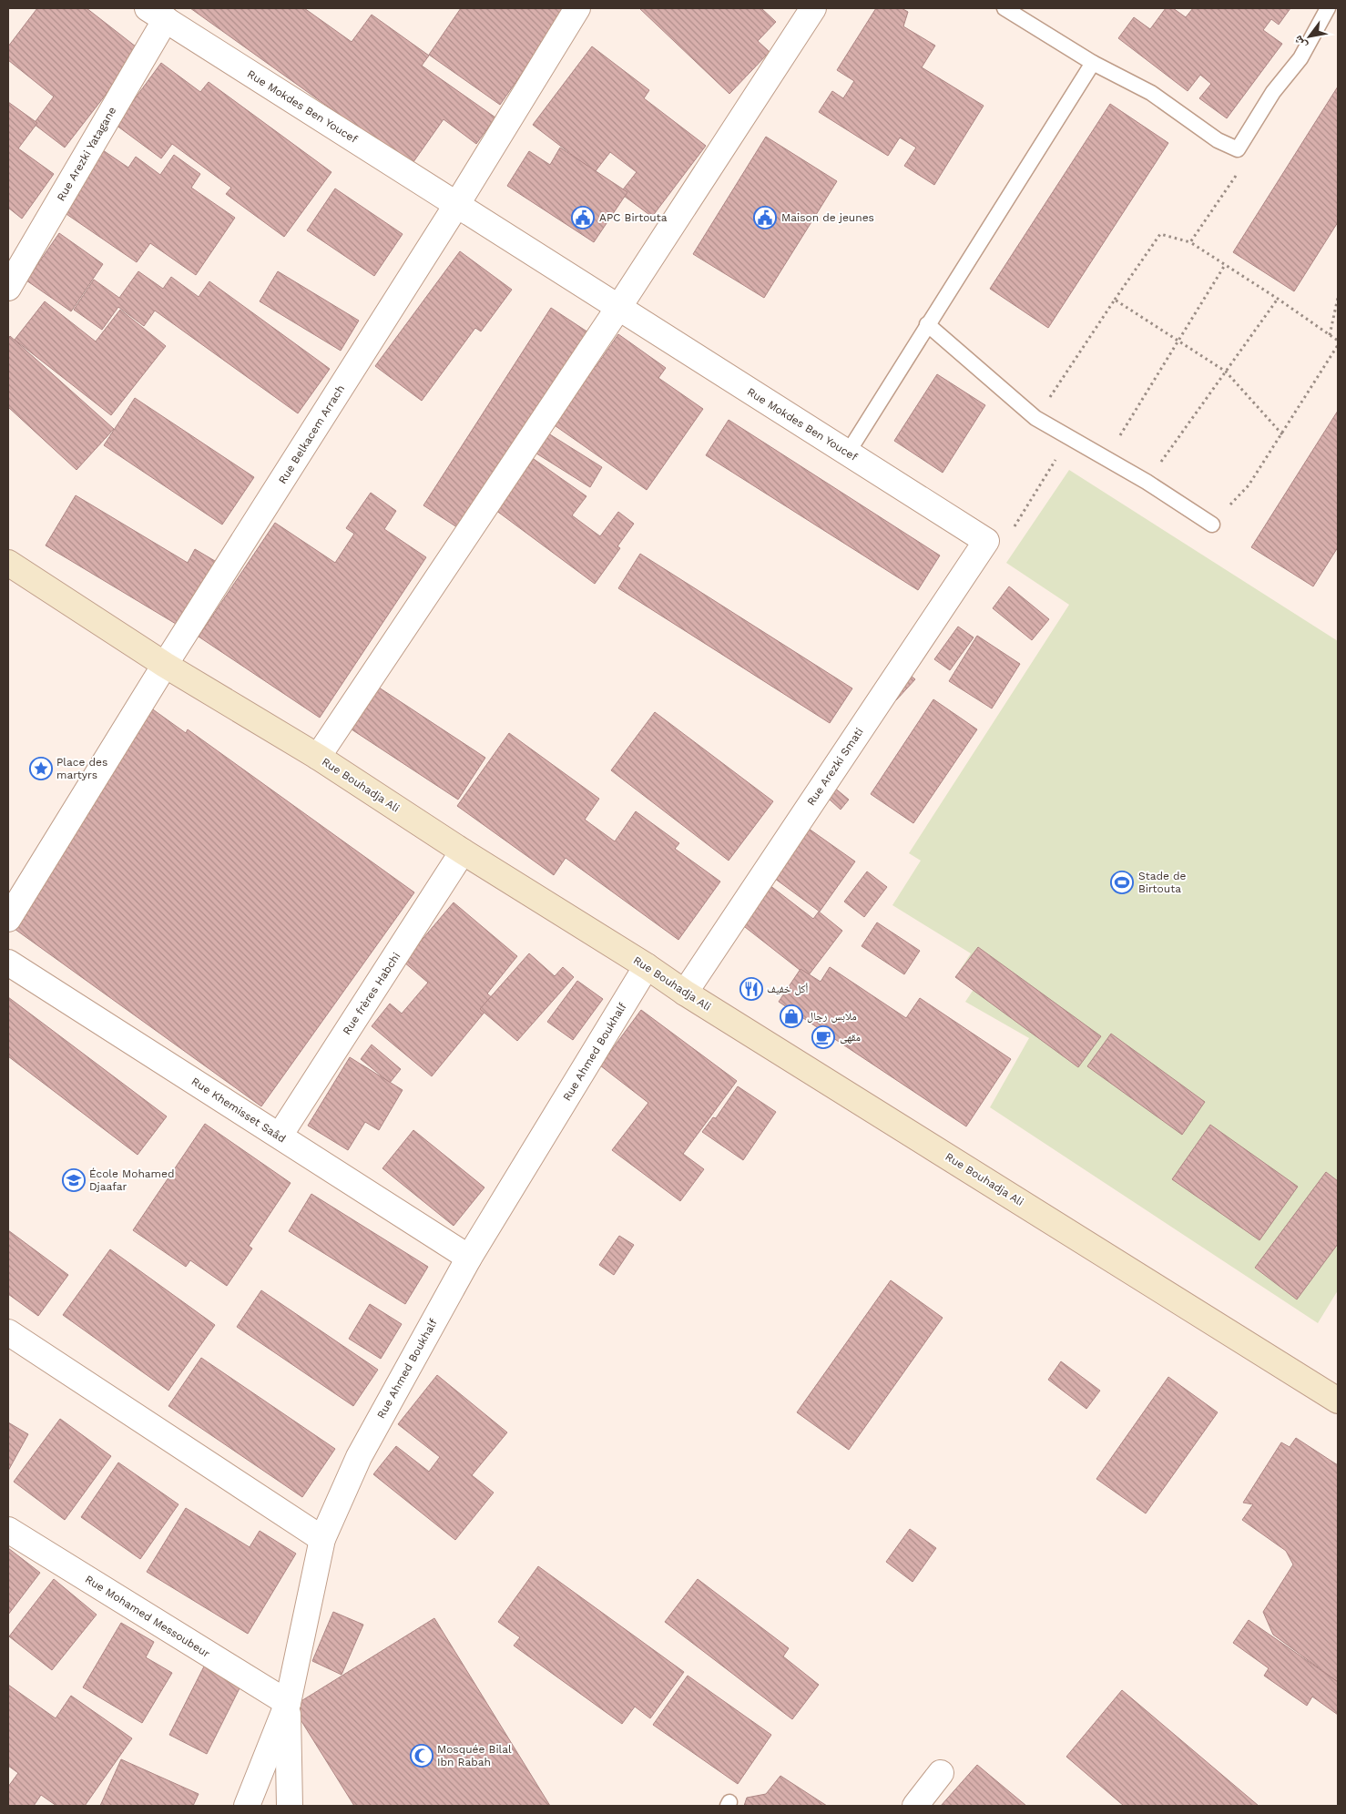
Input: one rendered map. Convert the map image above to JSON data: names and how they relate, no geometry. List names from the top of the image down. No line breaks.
{"streets":{"main road":["Rue Bouhadja Ali"],"street":["Rue Mokdes Ben Youcef","Rue Arezki Yatagane","Rue Belkacem Arrach","Rue Arezki Smati","Rue frères Habchi","Rue Ahmed Boukhalf","Rue Khemisset Saâd","Rue Mohamed Messoubeur"]},"crossings":[["Rue Mokdes Ben Youcef","Rue Arezki Yatagane"],["Rue Mokdes Ben Youcef","Rue Belkacem Arrach"],["Rue Mokdes Ben Youcef","Rue Arezki Smati"],["Rue Belkacem Arrach","Rue Bouhadja Ali"],["Rue Arezki Smati","Rue Bouhadja Ali"],["Rue Bouhadja Ali","Rue frères Habchi"],["Rue Bouhadja Ali","Rue Ahmed Boukhalf"],["Rue frères Habchi","Rue Khemisset Saâd"],["Rue Ahmed Boukhalf","Rue Khemisset Saâd"],["Rue Ahmed Boukhalf","Rue Mohamed Messoubeur"]],"places":{"public building":["APC Birtouta","Maison de jeunes"],"place":["Place des martyrs"],"sports":["Stade de Birtouta"],"restaurant":["أكل خفيف"],"shop":["ملابس رجال"],"cafe":["مقهى"],"school or university":["École Mohamed Djaafar"],"mosque":["Mosquée Bilal Ibn Rabah"]},"north":"bottom left"}
